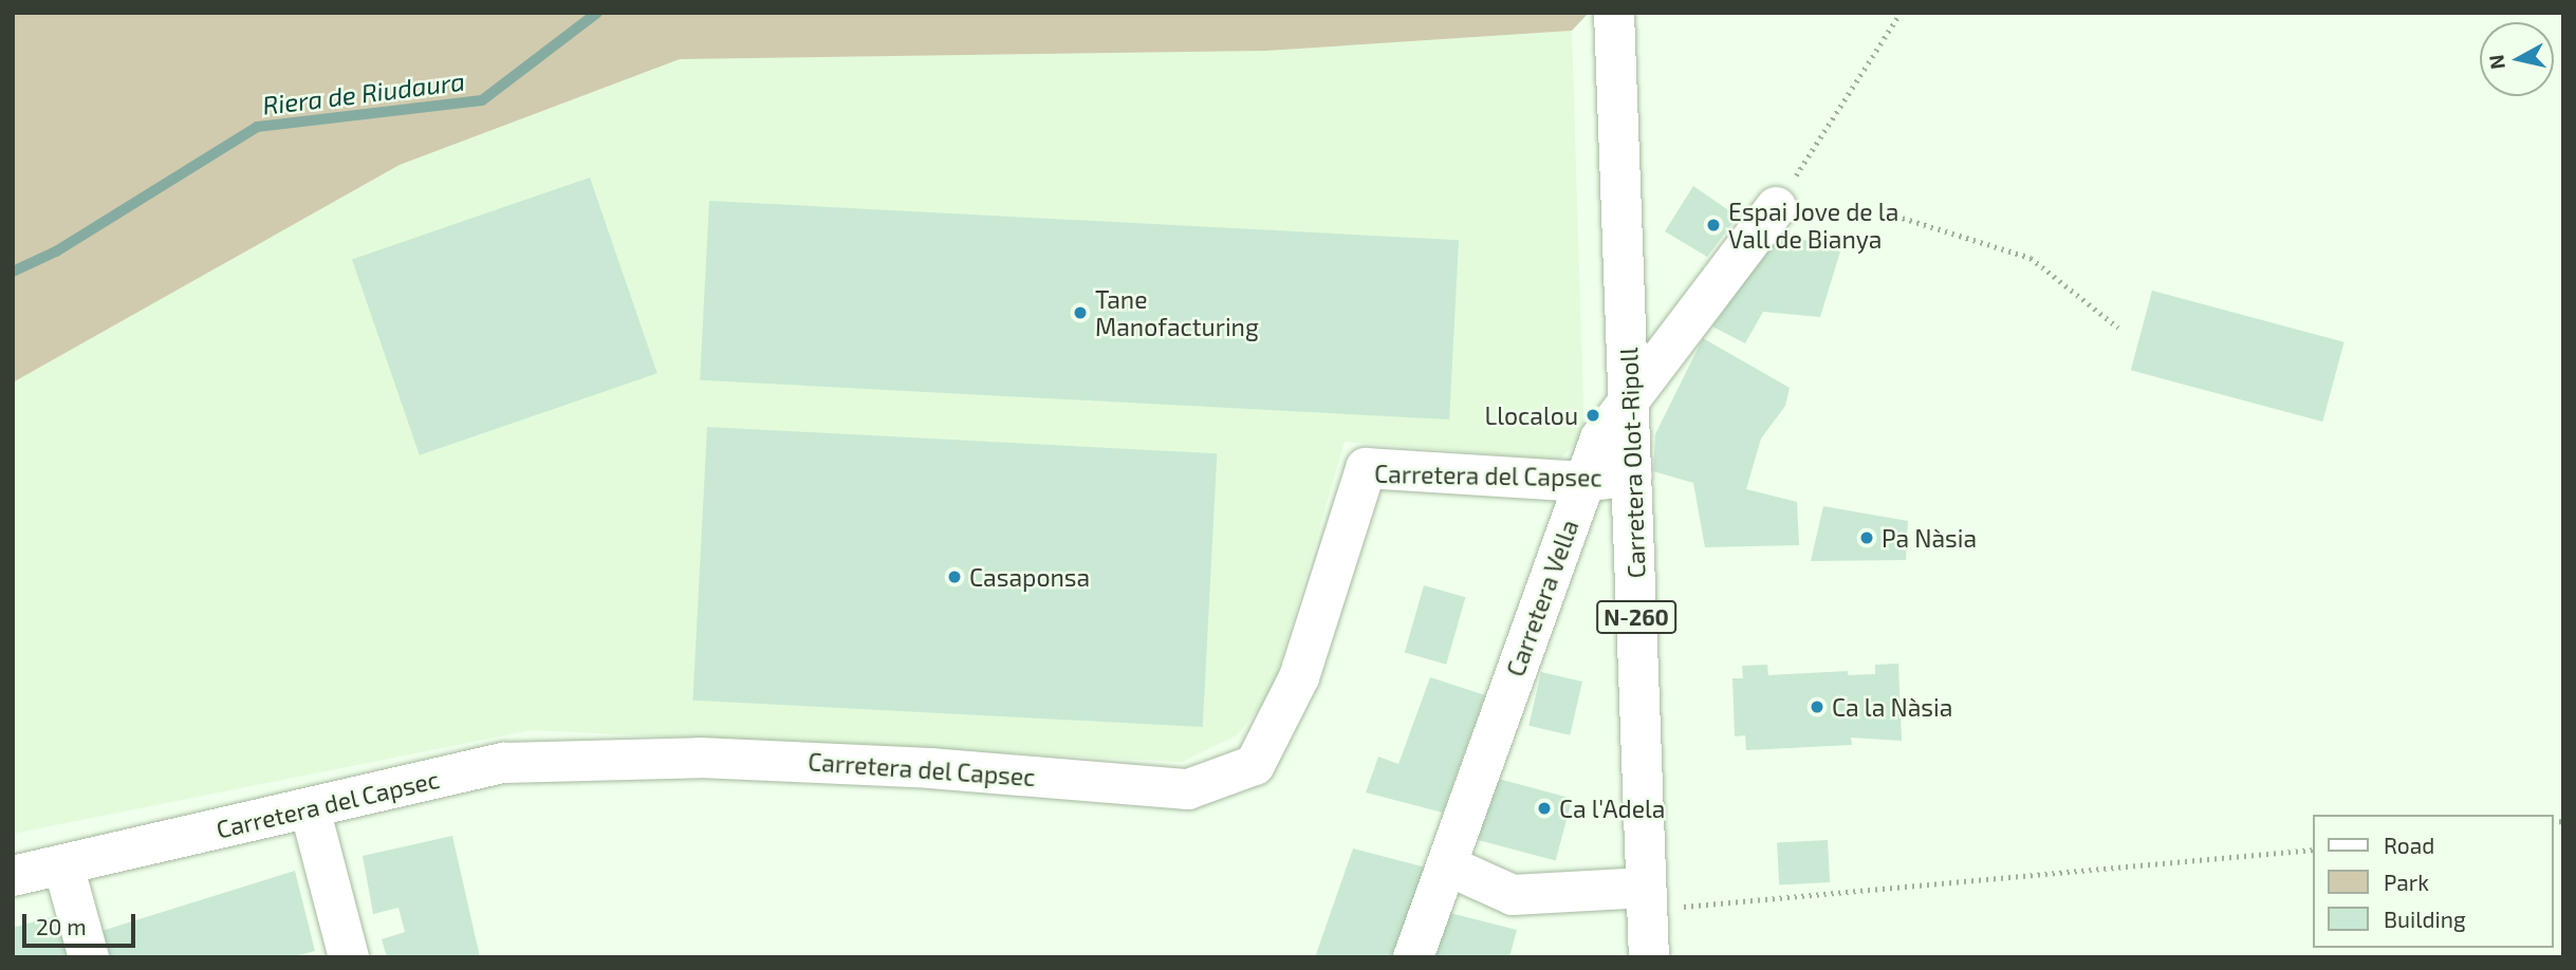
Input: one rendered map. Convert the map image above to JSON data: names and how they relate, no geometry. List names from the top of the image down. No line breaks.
{"streets":{"street":["Carretera Olot-Ripoll","Carretera del Capsec","Carretera Vella","N-260"]},"crossings":[["Carretera Olot-Ripoll","Carretera del Capsec"],["Carretera Olot-Ripoll","Carretera Vella"],["Carretera del Capsec","Carretera Vella"]],"water":["Riera de Riudaura"],"places":["Espai Jove de la Vall de Bianya","Tane Manofacturing","Llocalou","Pa Nàsia","Casaponsa","Ca la Nàsia","Ca l'Adela"],"legend":["Road","Park","Building"],"scale_bar":"20 m","north":"left"}
